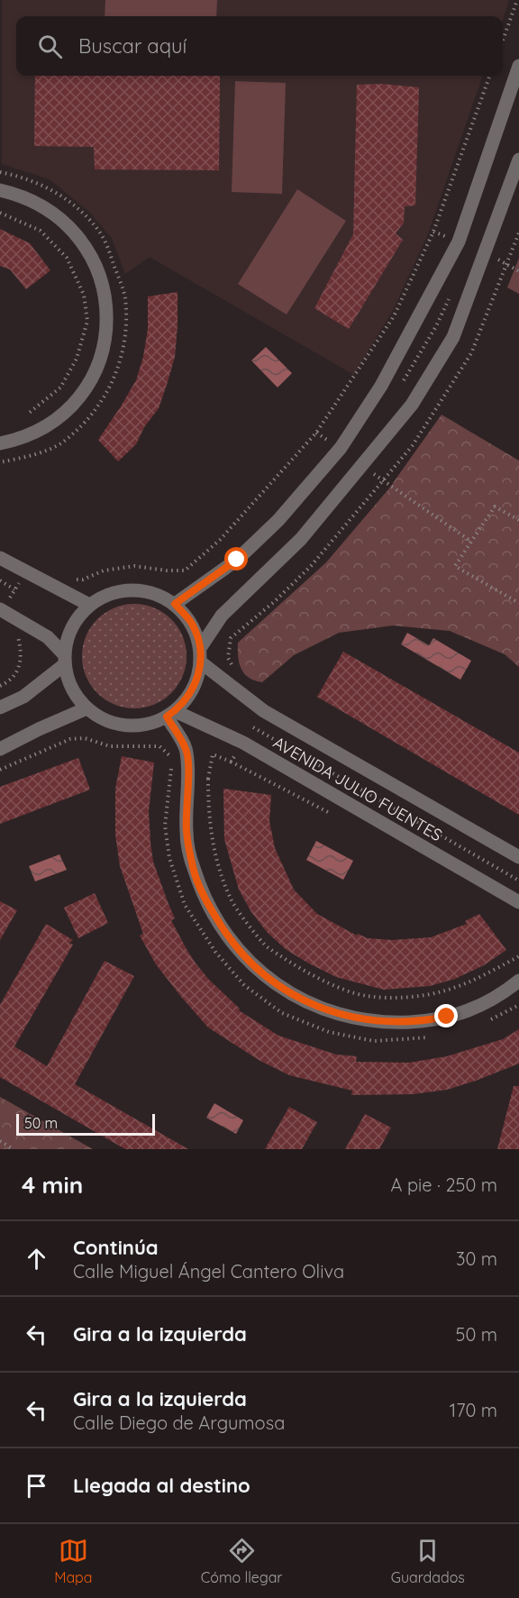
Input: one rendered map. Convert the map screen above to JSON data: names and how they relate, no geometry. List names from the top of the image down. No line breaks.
{"streets":{"street":["AVENIDA JULIO FUENTES"]},"scale_bar":"50 m","page":{"search":"Buscar aquí","scale":"50 m","heading":["4 min","A pie · 250 m"],"list":[["Continúa","Calle Miguel Ángel Cantero Oliva","30 m"],["Gira a la izquierda","50 m"],["Gira a la izquierda","Calle Diego de Argumosa","170 m"],"Llegada al destino"],"nav":["Mapa","Cómo llegar","Guardados"]}}
